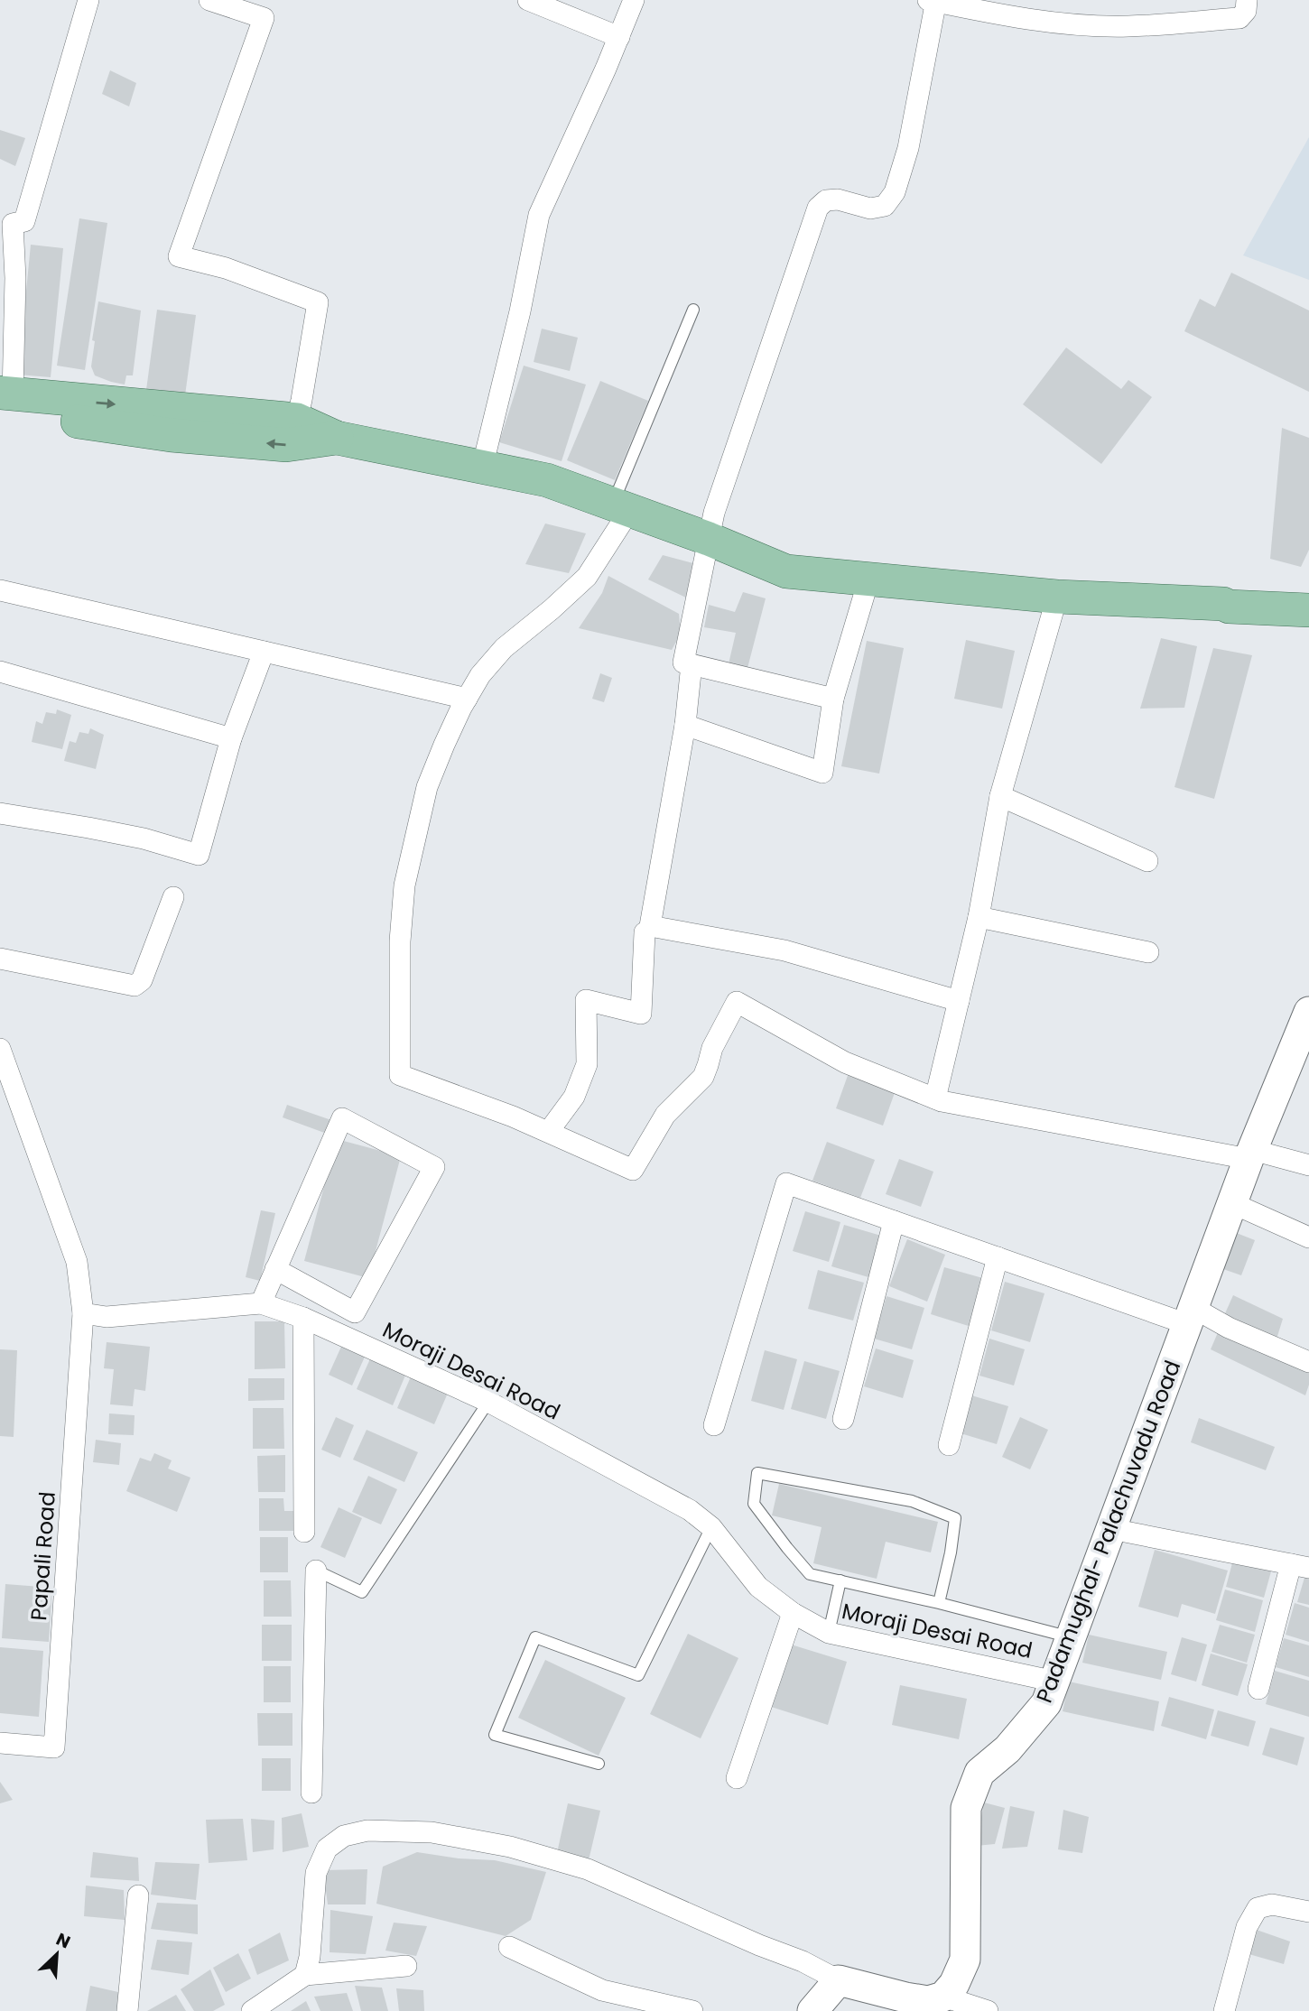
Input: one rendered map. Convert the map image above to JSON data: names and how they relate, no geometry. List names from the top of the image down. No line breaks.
{"streets":{"main road":["Padamughal- Palachuvadu Road"],"street":["Moraji Desai Road","Papali Road"]},"crossings":[["Moraji Desai Road","Padamughal- Palachuvadu Road"],["Moraji Desai Road","Papali Road"]],"north":"top right"}
